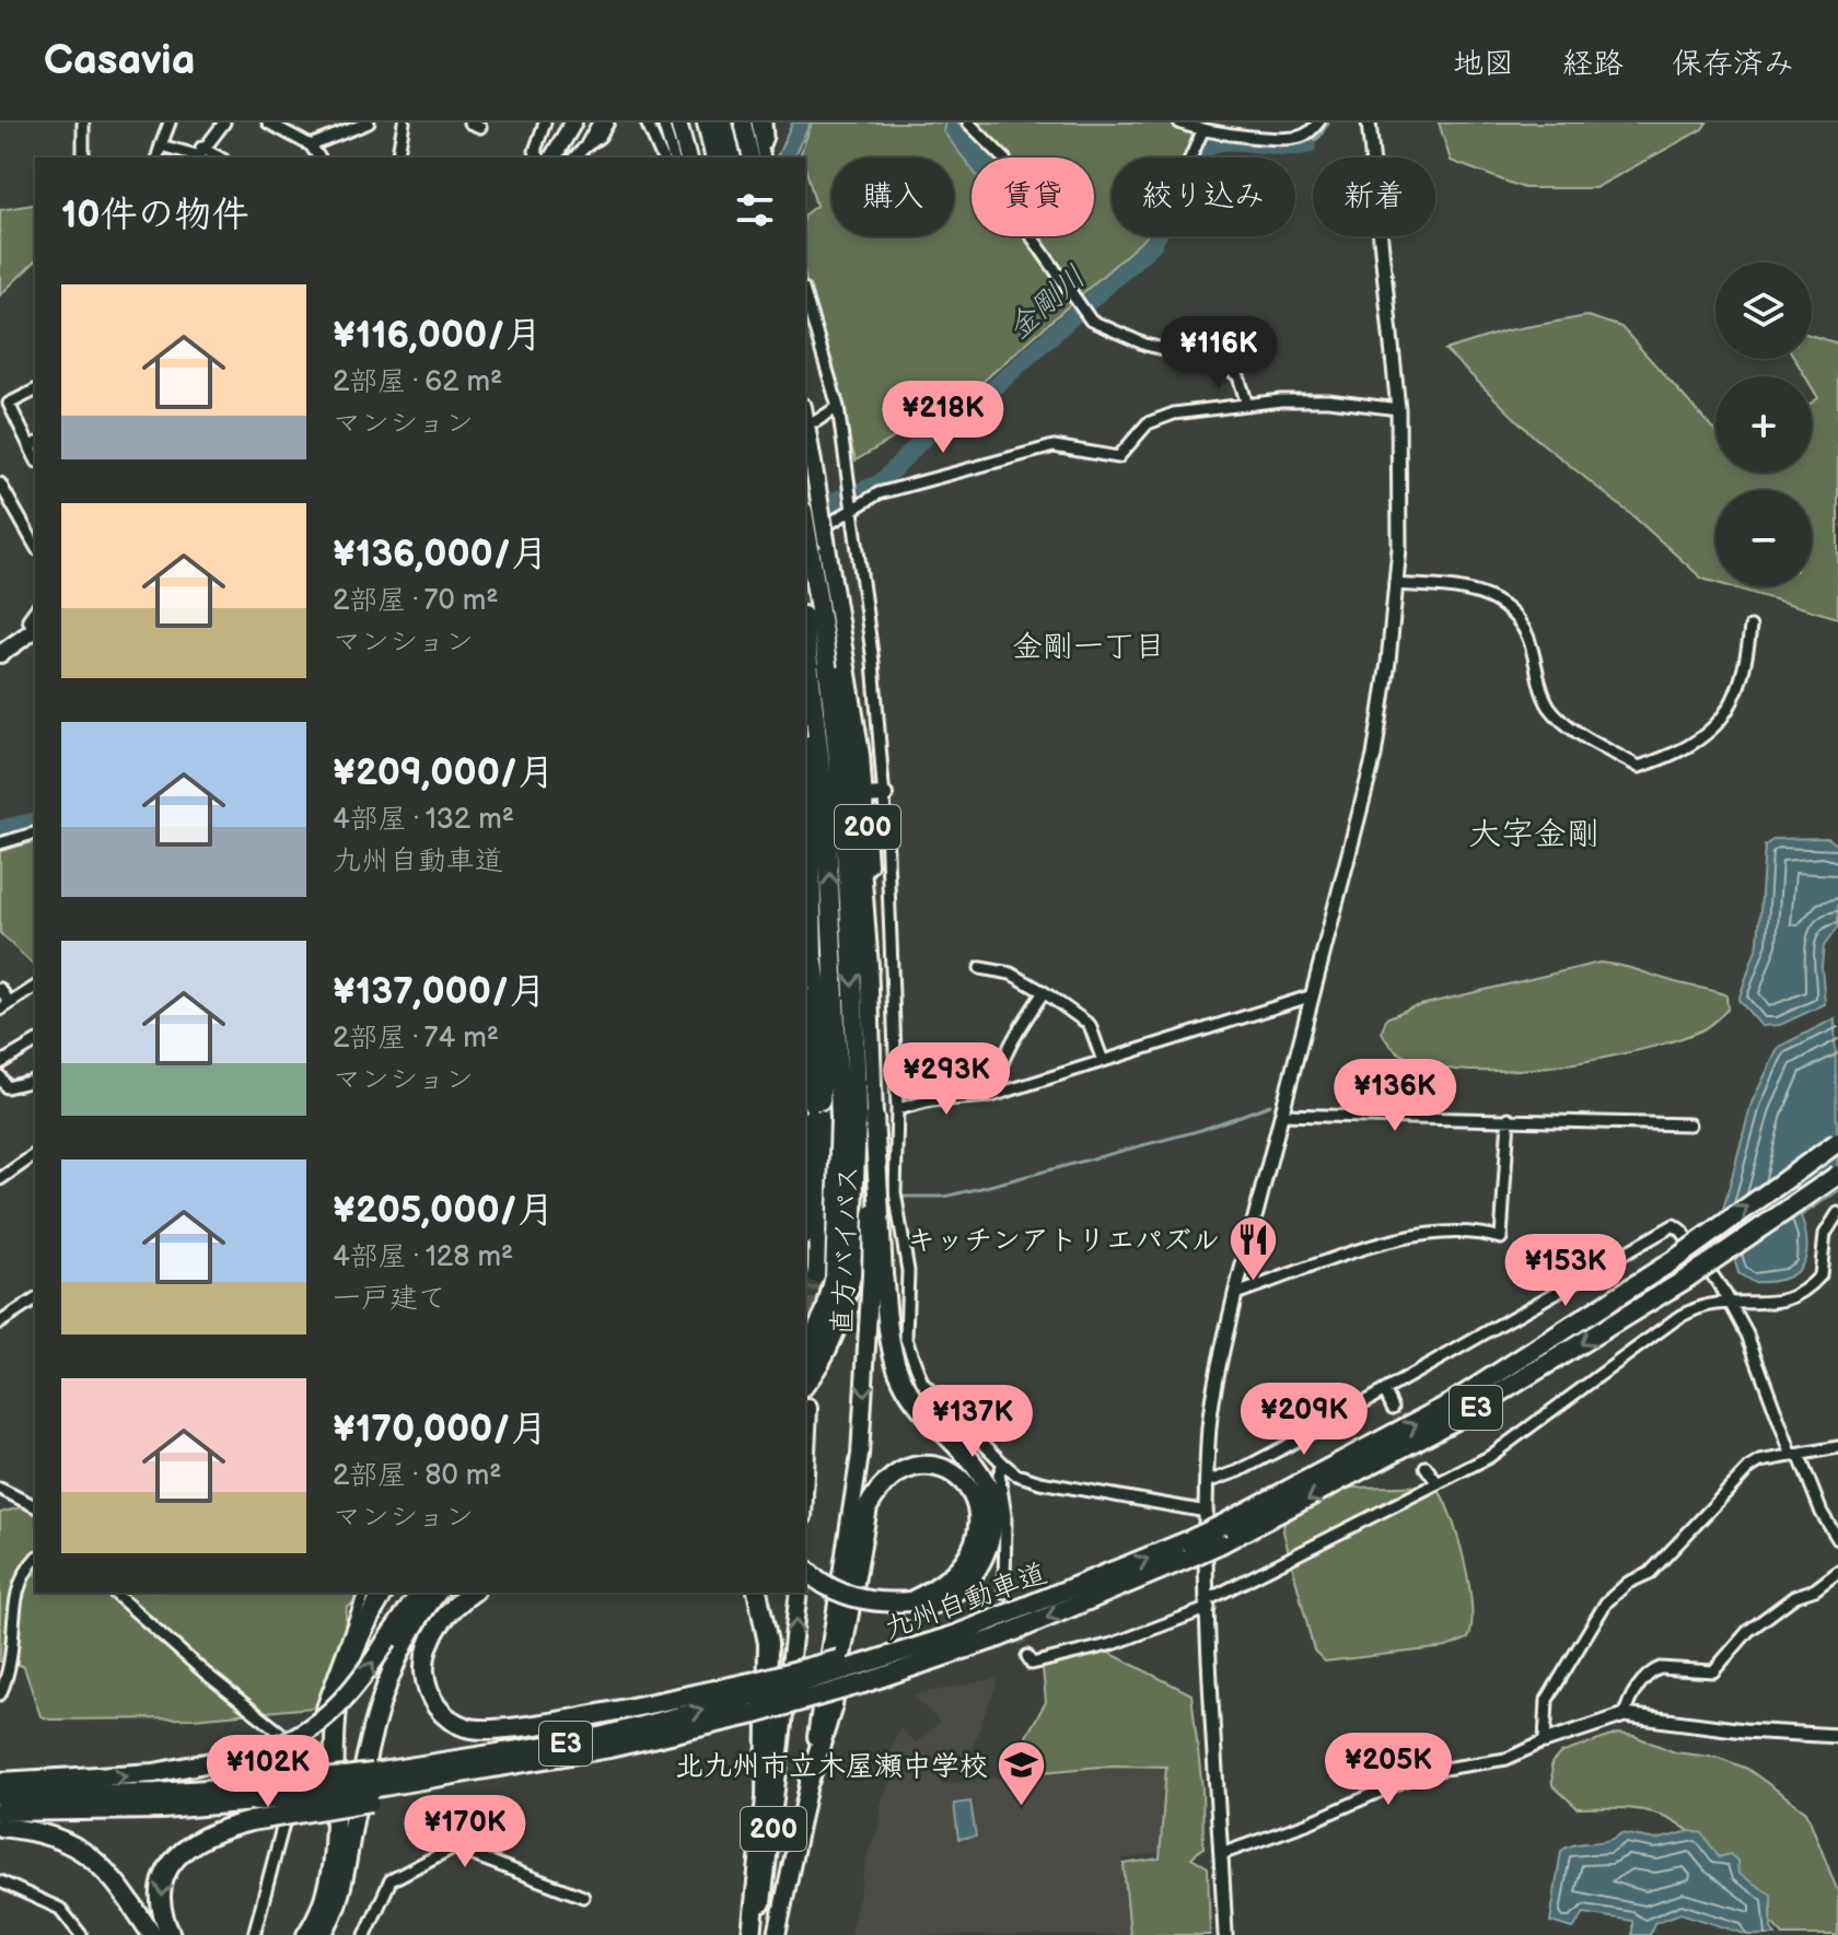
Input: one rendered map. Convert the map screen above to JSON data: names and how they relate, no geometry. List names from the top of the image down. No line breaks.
{"streets":{"highway":["200","直方バイパス","E3","九州自動車道"]},"districts":["金剛一丁目","大字金剛"],"water":["金剛川"],"places":{"restaurant":["キッチンアトリエパズル"],"school or university":["北九州市立木屋瀬中学校"]},"page":{"header":"Casavia","nav":["地図","経路","保存済み"],"chip":["購入","賃貸","絞り込み","新着"],"heading":"10件の物件","map_buttons":["+","−"],"list":[{"name":"¥116,000/月","note":"2部屋 · 62 m² · マンション"},{"name":"¥136,000/月","note":"2部屋 · 70 m² · マンション"},{"name":"¥209,000/月","note":"4部屋 · 132 m² · 九州自動車道"},{"name":"¥137,000/月","note":"2部屋 · 74 m² · マンション"},{"name":"¥205,000/月","note":"4部屋 · 128 m² · 一戸建て"},{"name":"¥170,000/月","note":"2部屋 · 80 m² · マンション"}],"price":["¥116K","¥218K","¥293K","¥136K","¥153K","¥209K","¥137K","¥205K","¥102K","¥170K"]}}
